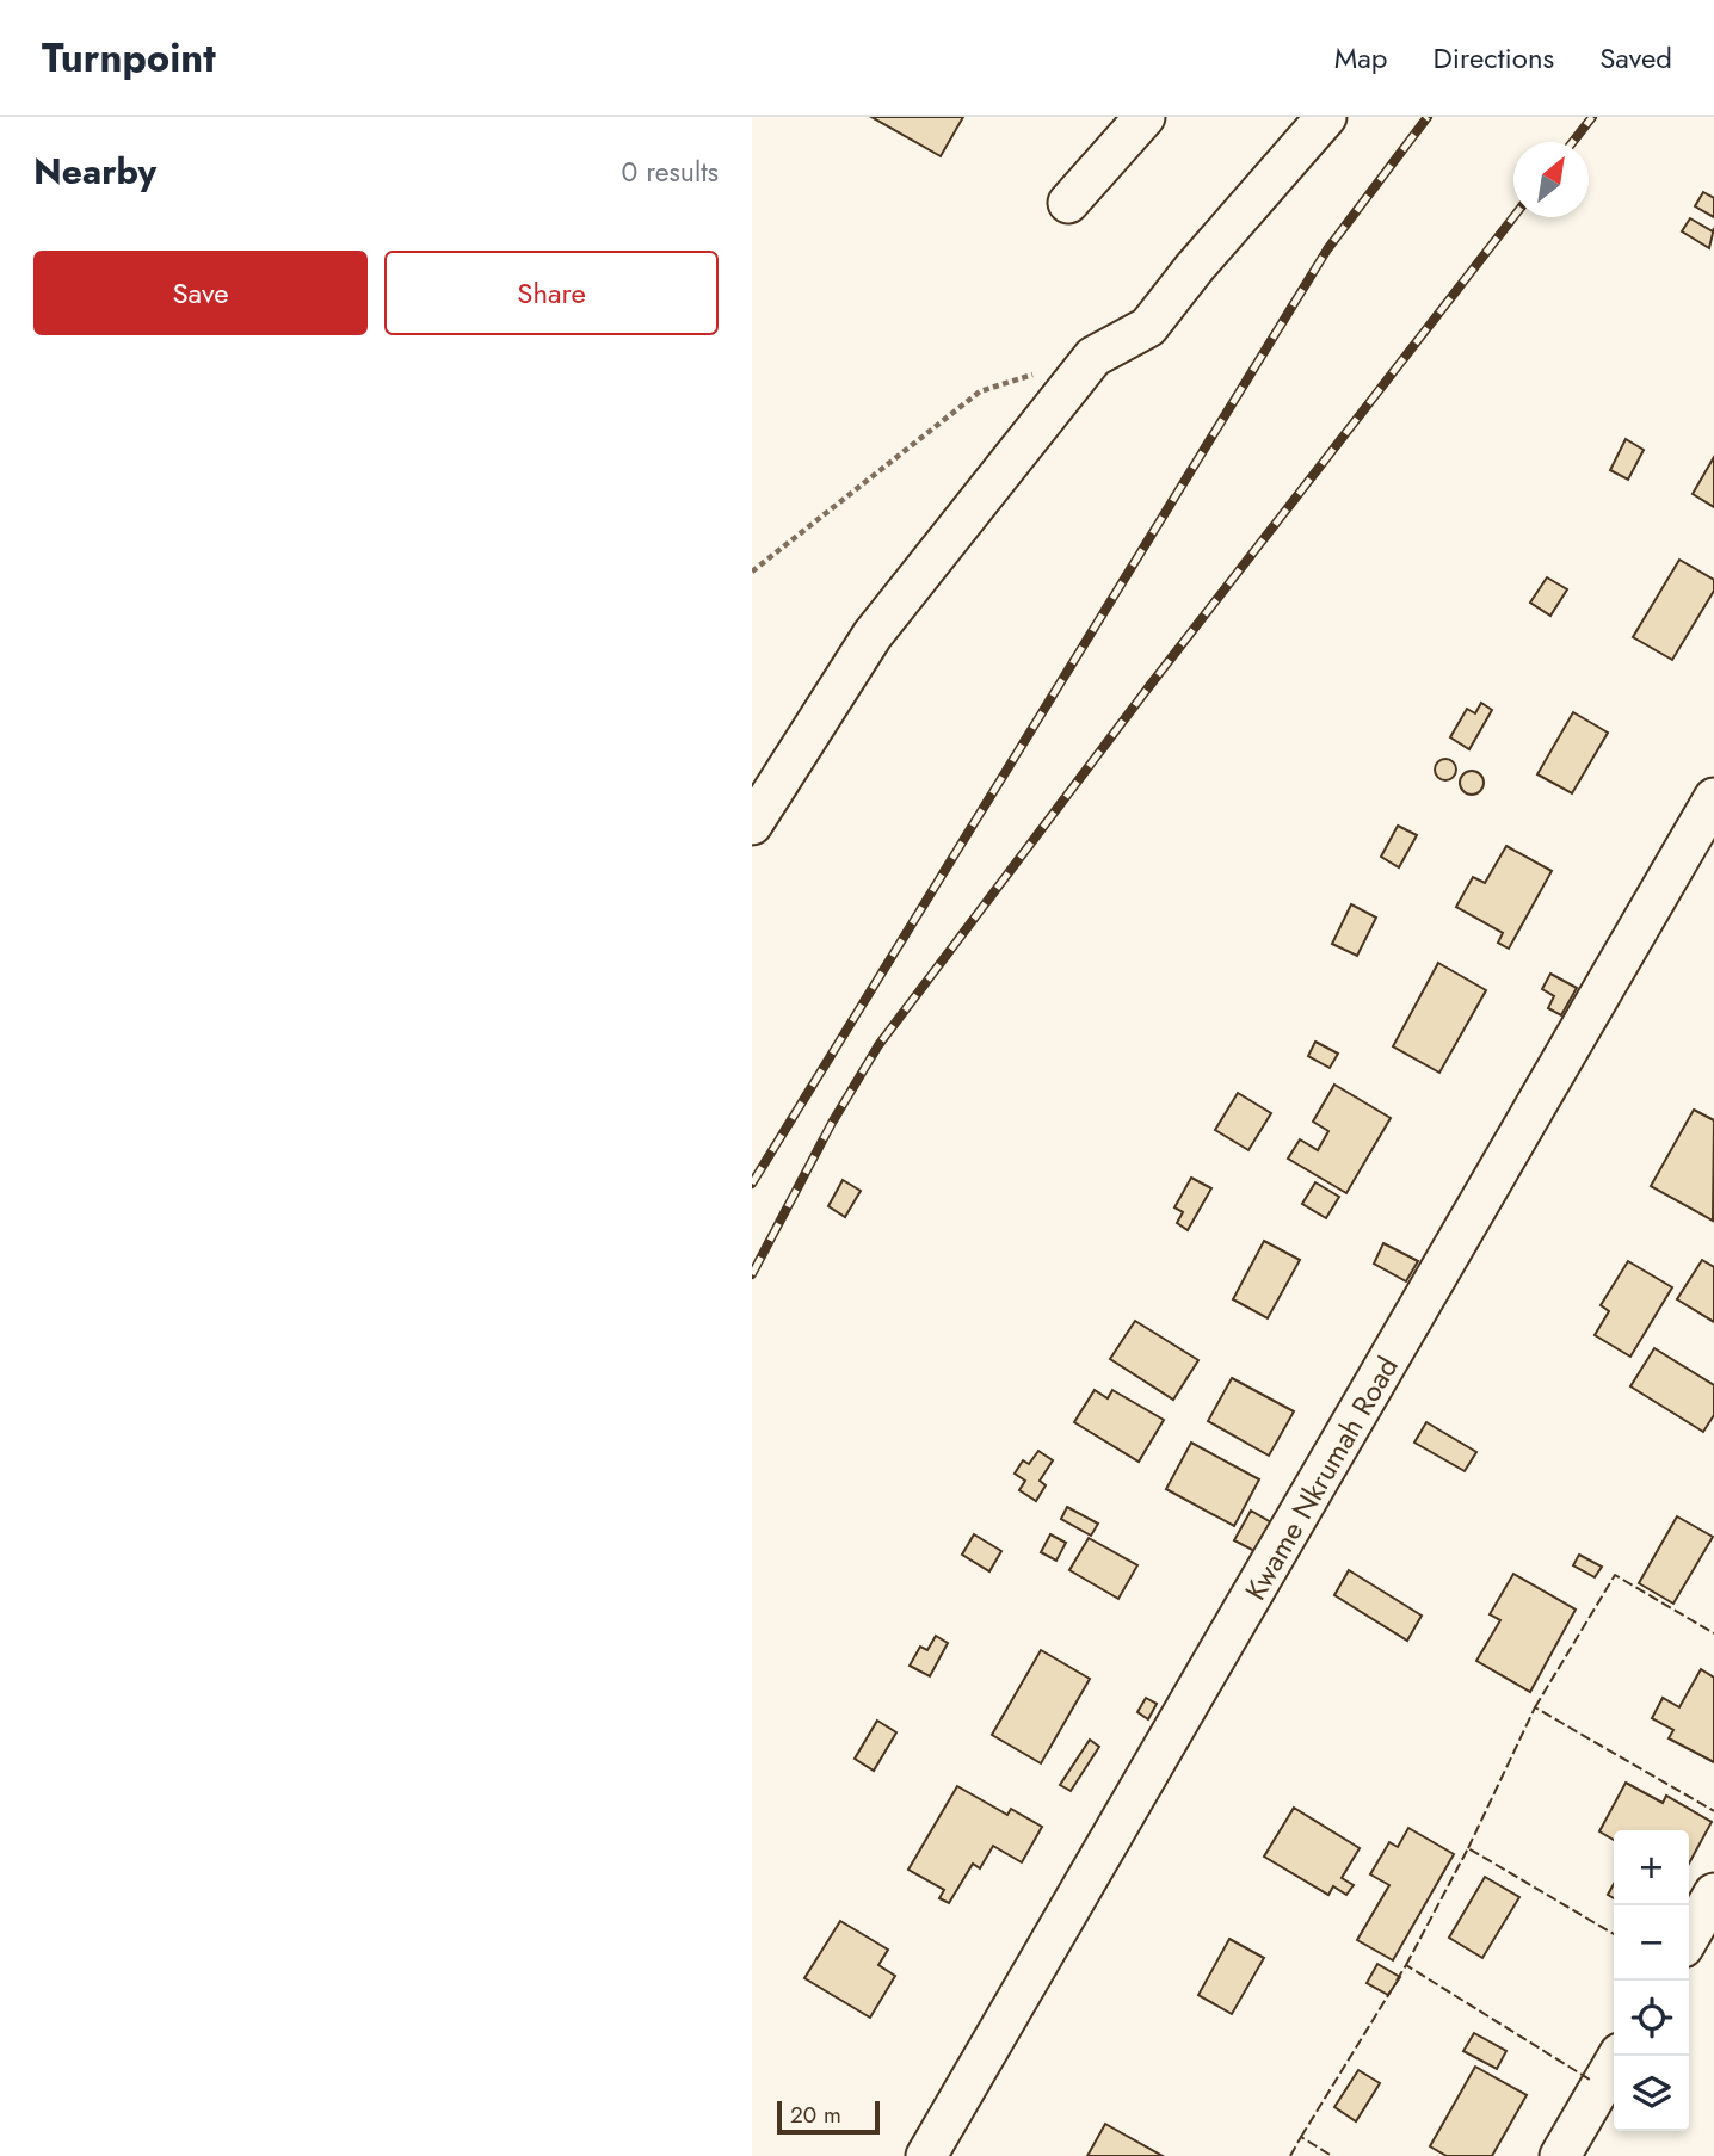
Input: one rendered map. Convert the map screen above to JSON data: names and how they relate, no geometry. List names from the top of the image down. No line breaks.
{"streets":{"street":["Kwame Nkrumah Road"]},"scale_bar":"20 m","north":"top right","page":{"header":"Turnpoint","nav":["Map","Directions","Saved"],"heading":["Nearby","0 results"],"buttons":["Save","Share"],"map_buttons":["+","−"],"scale":"20 m"}}
